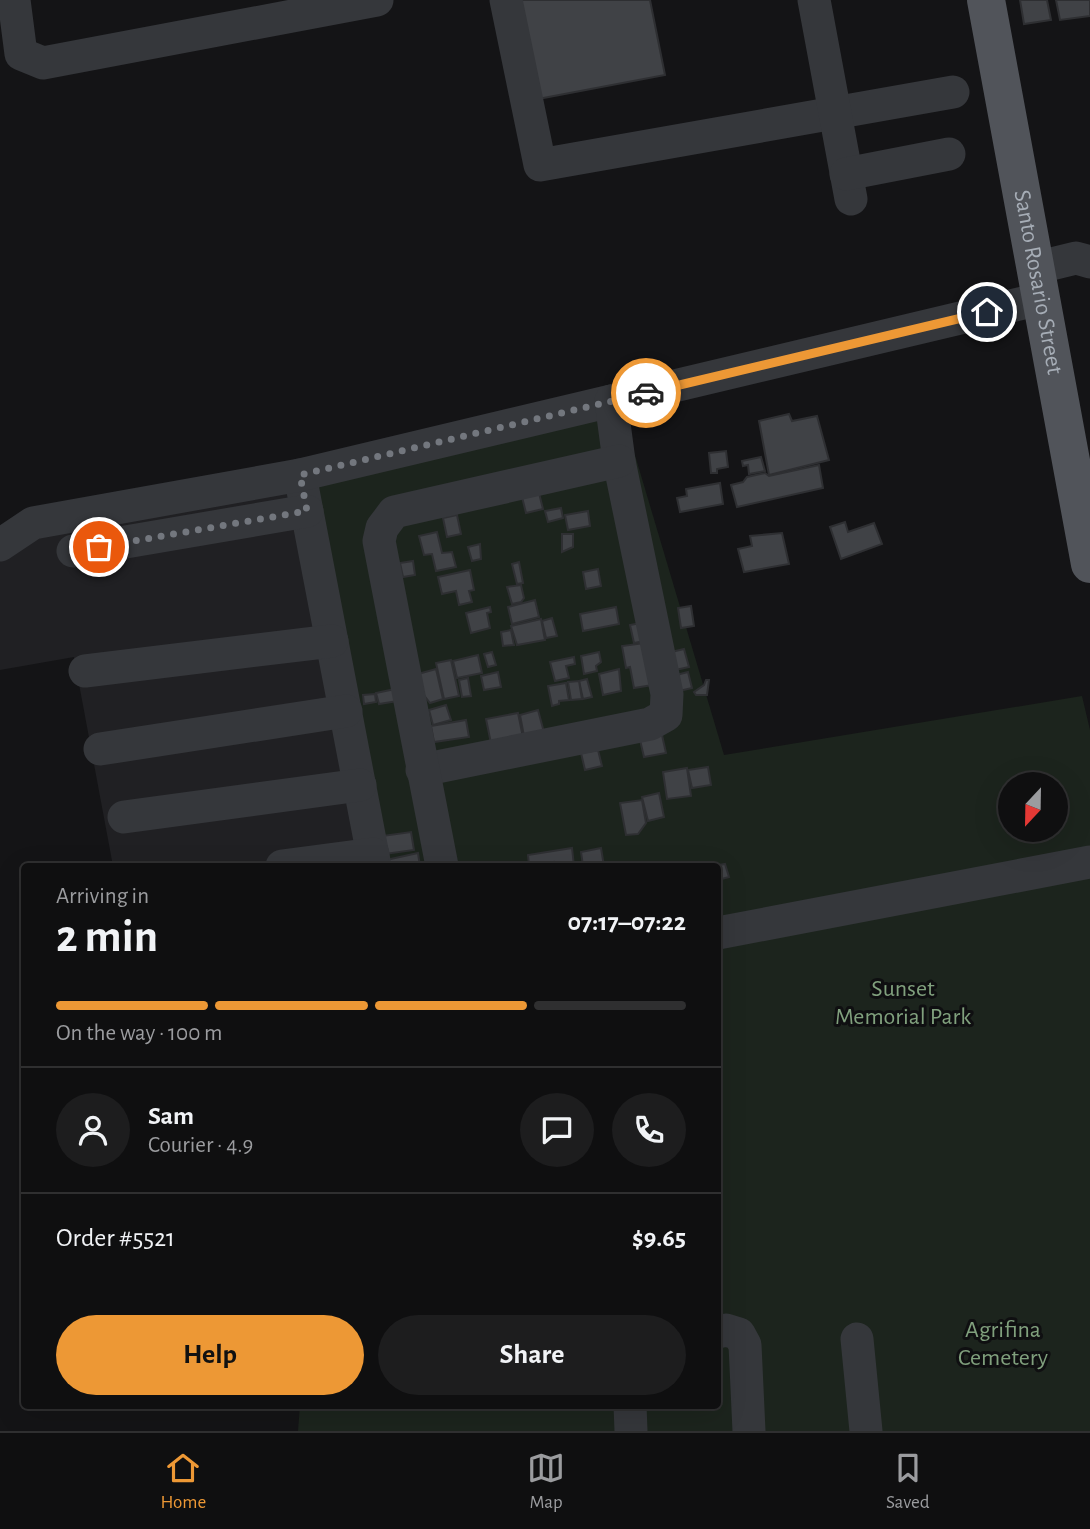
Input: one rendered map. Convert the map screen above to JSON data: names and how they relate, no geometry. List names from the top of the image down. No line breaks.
{"streets":{"main road":["Santo Rosario Street"]},"parks":["Sunset Memorial Park","Agrifina Cemetery"],"north":"bottom","page":{"heading":["2 min","Arriving in","07:17–07:22"],"panel":["Sam","Courier · 4.9","Order #5521","$9.65"],"bar":"On the way · 100 m","buttons":["Help","Share"],"tabs":["Home","Map","Saved"]}}
